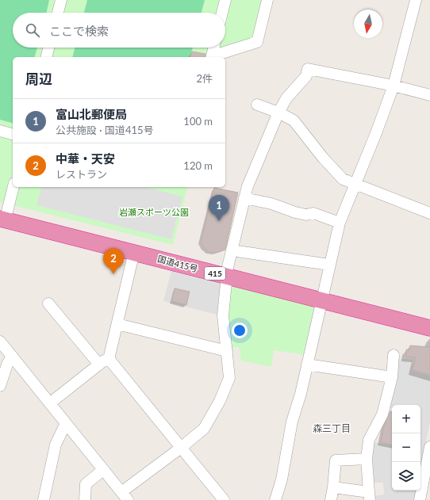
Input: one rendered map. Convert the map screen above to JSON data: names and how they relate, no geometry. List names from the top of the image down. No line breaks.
{"streets":{"highway":["国道415号","415"]},"districts":["森三丁目"],"parks":["岩瀬スポーツ公園"],"north":"bottom","page":{"search":"ここで検索","heading":["周辺","2件"],"list":[{"mark":"1","name":"富山北郵便局","note":"公共施設 · 国道415号","value":"100 m"},{"mark":"2","name":"中華・天安","note":"レストラン","value":"120 m"}],"pins":["1","2"],"map_buttons":["+","−"]}}
